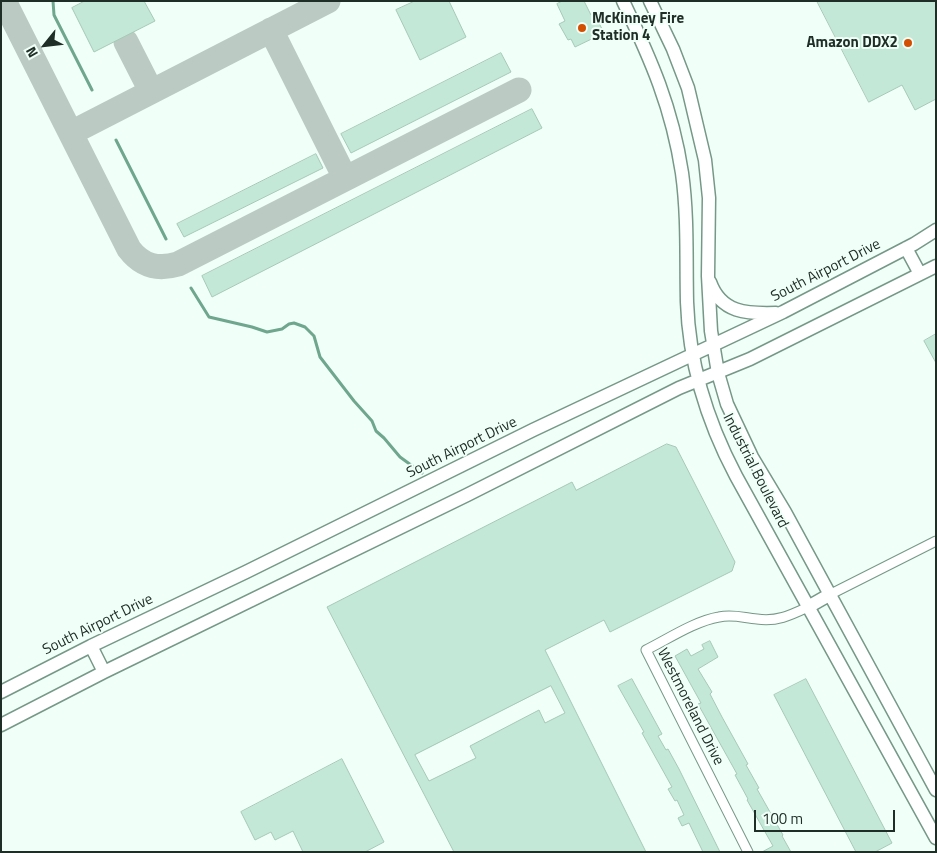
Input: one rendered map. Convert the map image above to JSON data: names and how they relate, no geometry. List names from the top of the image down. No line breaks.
{"streets":{"main road":["South Airport Drive","Industrial Boulevard"],"street":["Westmoreland Drive"]},"crossings":[["South Airport Drive","Industrial Boulevard"],["Industrial Boulevard","Westmoreland Drive"]],"places":["McKinney Fire Station 4","Amazon DDX2"],"scale_bar":"100 m","north":"bottom left"}
